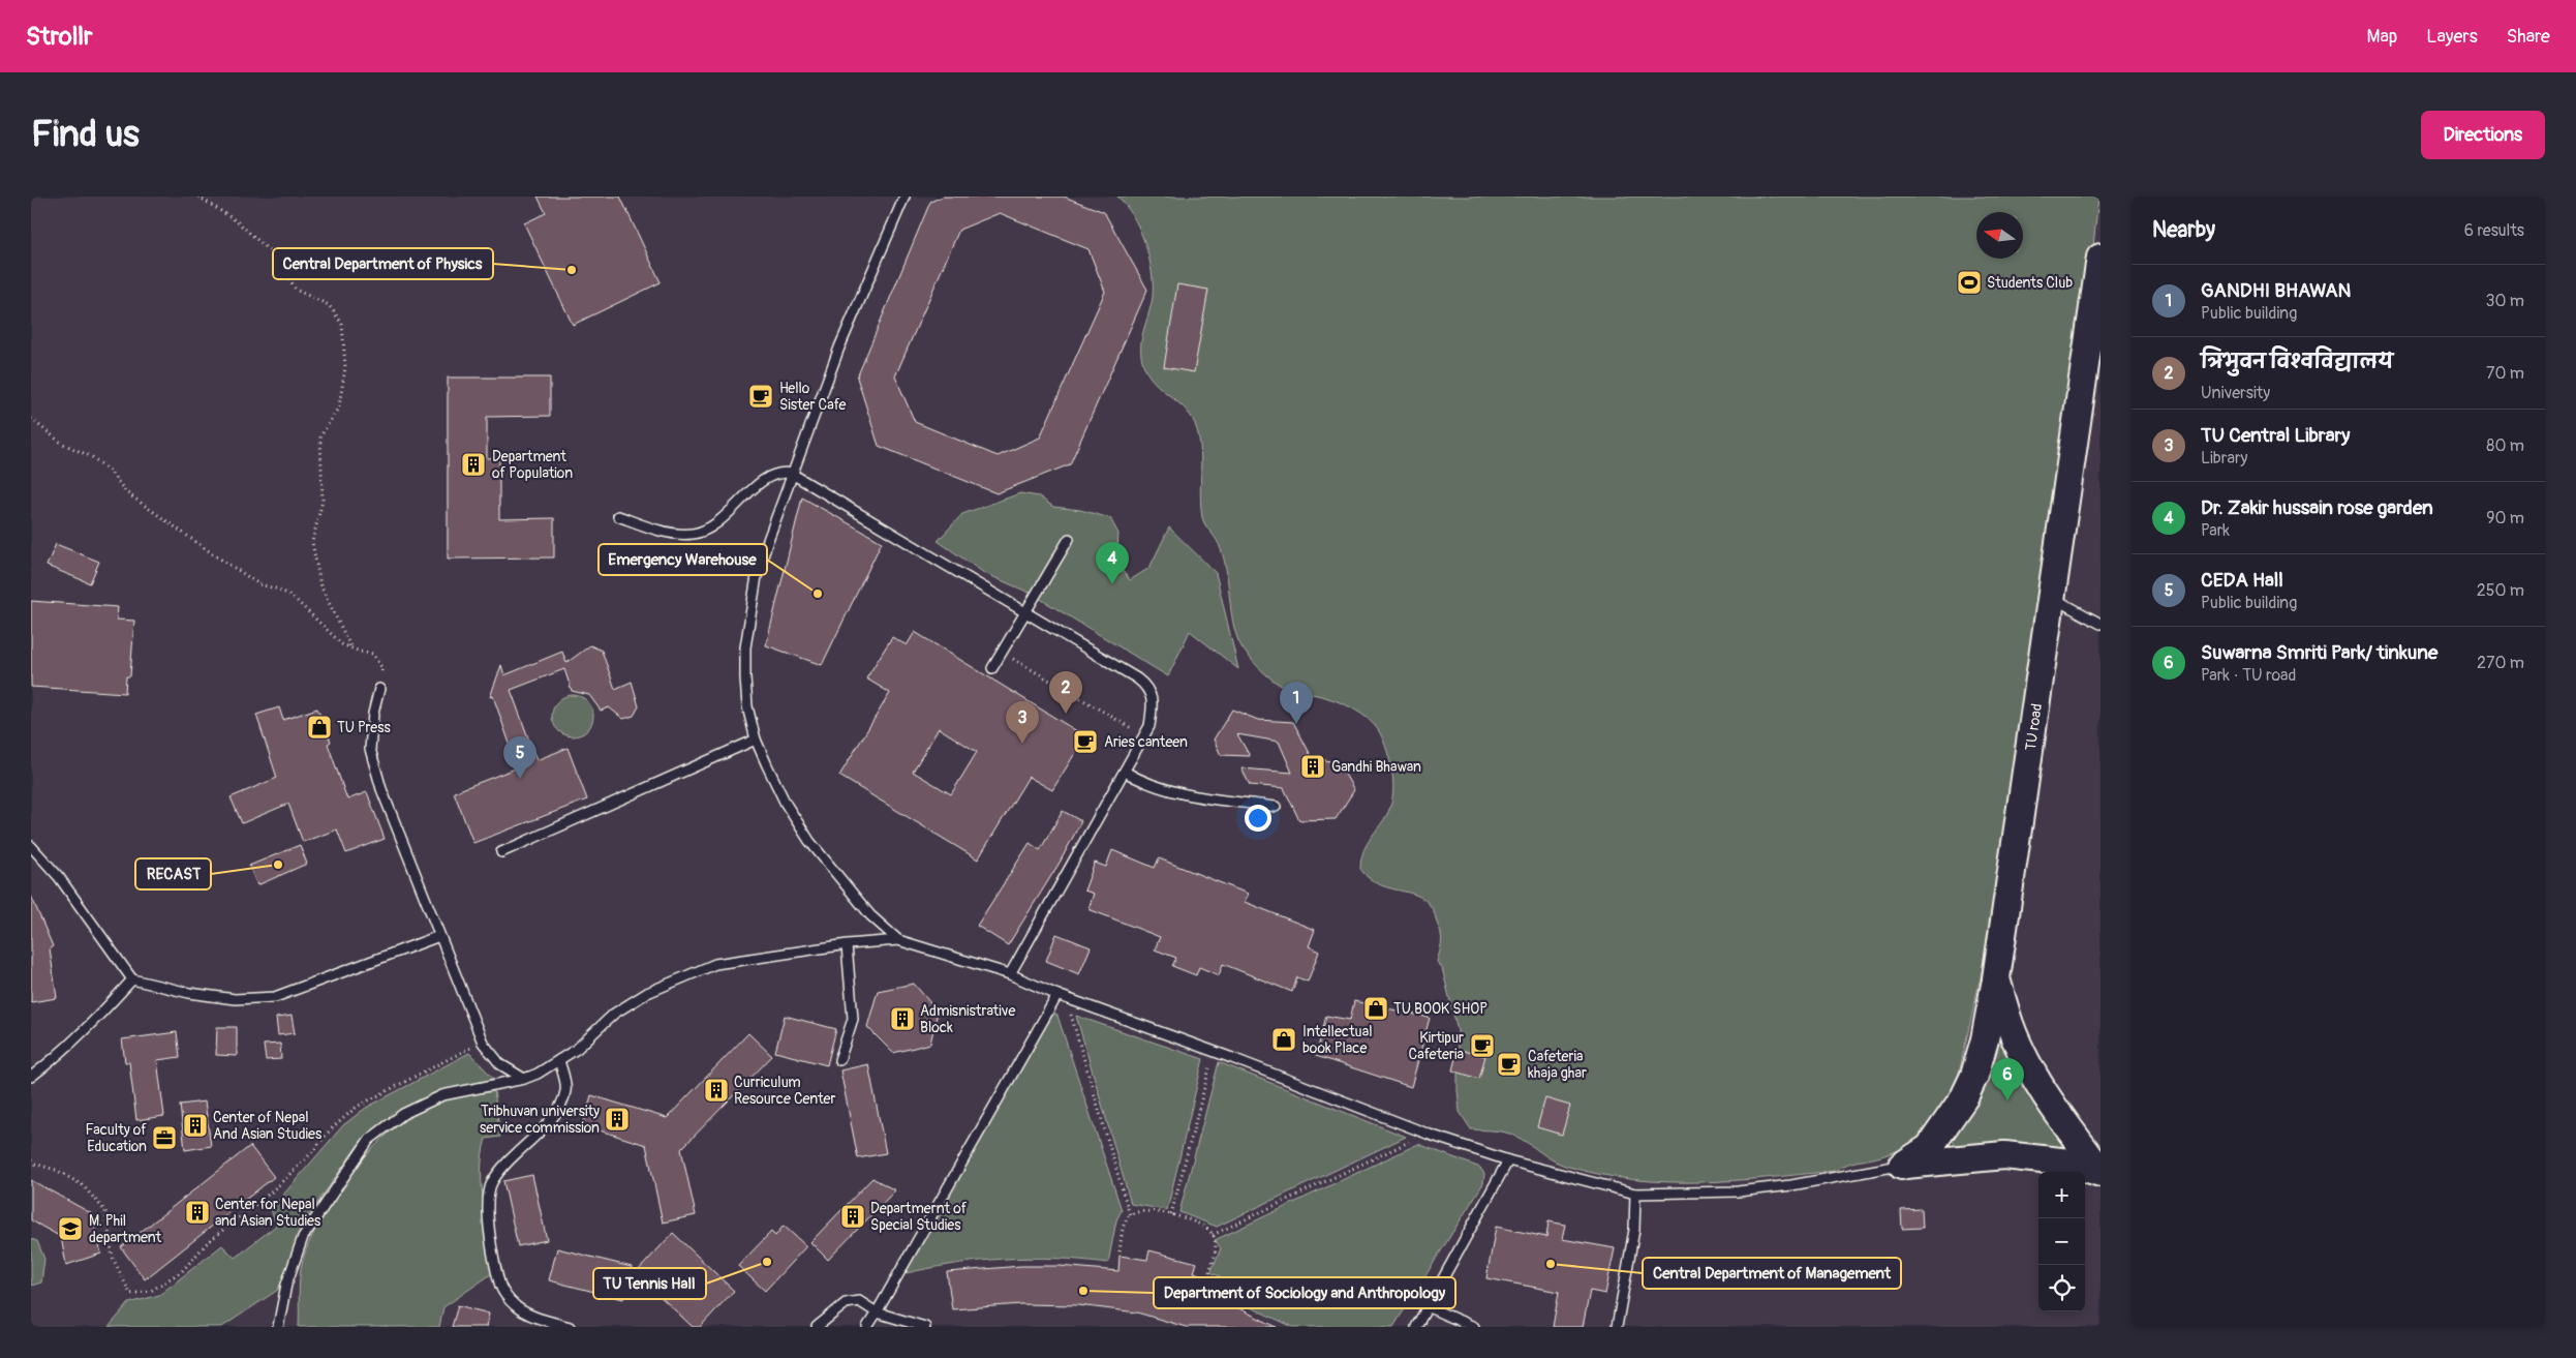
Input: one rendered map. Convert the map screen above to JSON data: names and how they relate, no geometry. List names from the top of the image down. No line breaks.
{"streets":{"street":["TU road"]},"places":{"other":["Central Department of Physics","Emergency Warehouse","RECAST","TU Tennis Hall","Central Department of Management","Department of Sociology and Anthropology"],"sports":["Students Club"],"cafe":["Hello Sister Cafe","Aries canteen","Kirtipur Cafeteria","Cafeteria khaja ghar"],"building":["Department of Population","Gandhi Bhawan","Admisnistrative Block","Curriculum Resource Center","Tribhuvan university service commission","Center of Nepal And Asian Studies","Center for Nepal and Asian Studies","Departmernt of Special Studies"],"shop":["TU Press","TU BOOK SHOP","Intellectual book Place"],"office":["Faculty of Education"],"school or university":["M. Phil department"]},"north":"left","page":{"header":"Strollr","nav":["Map","Layers","Share"],"buttons":"Directions","title":"Find us","heading":["Nearby","6 results"],"list":[{"mark":"1","name":"GANDHI BHAWAN","note":"Public building","value":"30 m"},{"mark":"2","name":"त्रिभुवन विश्वविद्यालय","note":"University","value":"70 m"},{"mark":"3","name":"TU Central Library","note":"Library","value":"80 m"},{"mark":"4","name":"Dr. Zakir hussain rose garden","note":"Park","value":"90 m"},{"mark":"5","name":"CEDA Hall","note":"Public building","value":"250 m"},{"mark":"6","name":"Suwarna Smriti Park/ tinkune","note":"Park · TU road","value":"270 m"}],"pins":["4","2","1","3","5","6"],"map_buttons":["+","−"]}}
